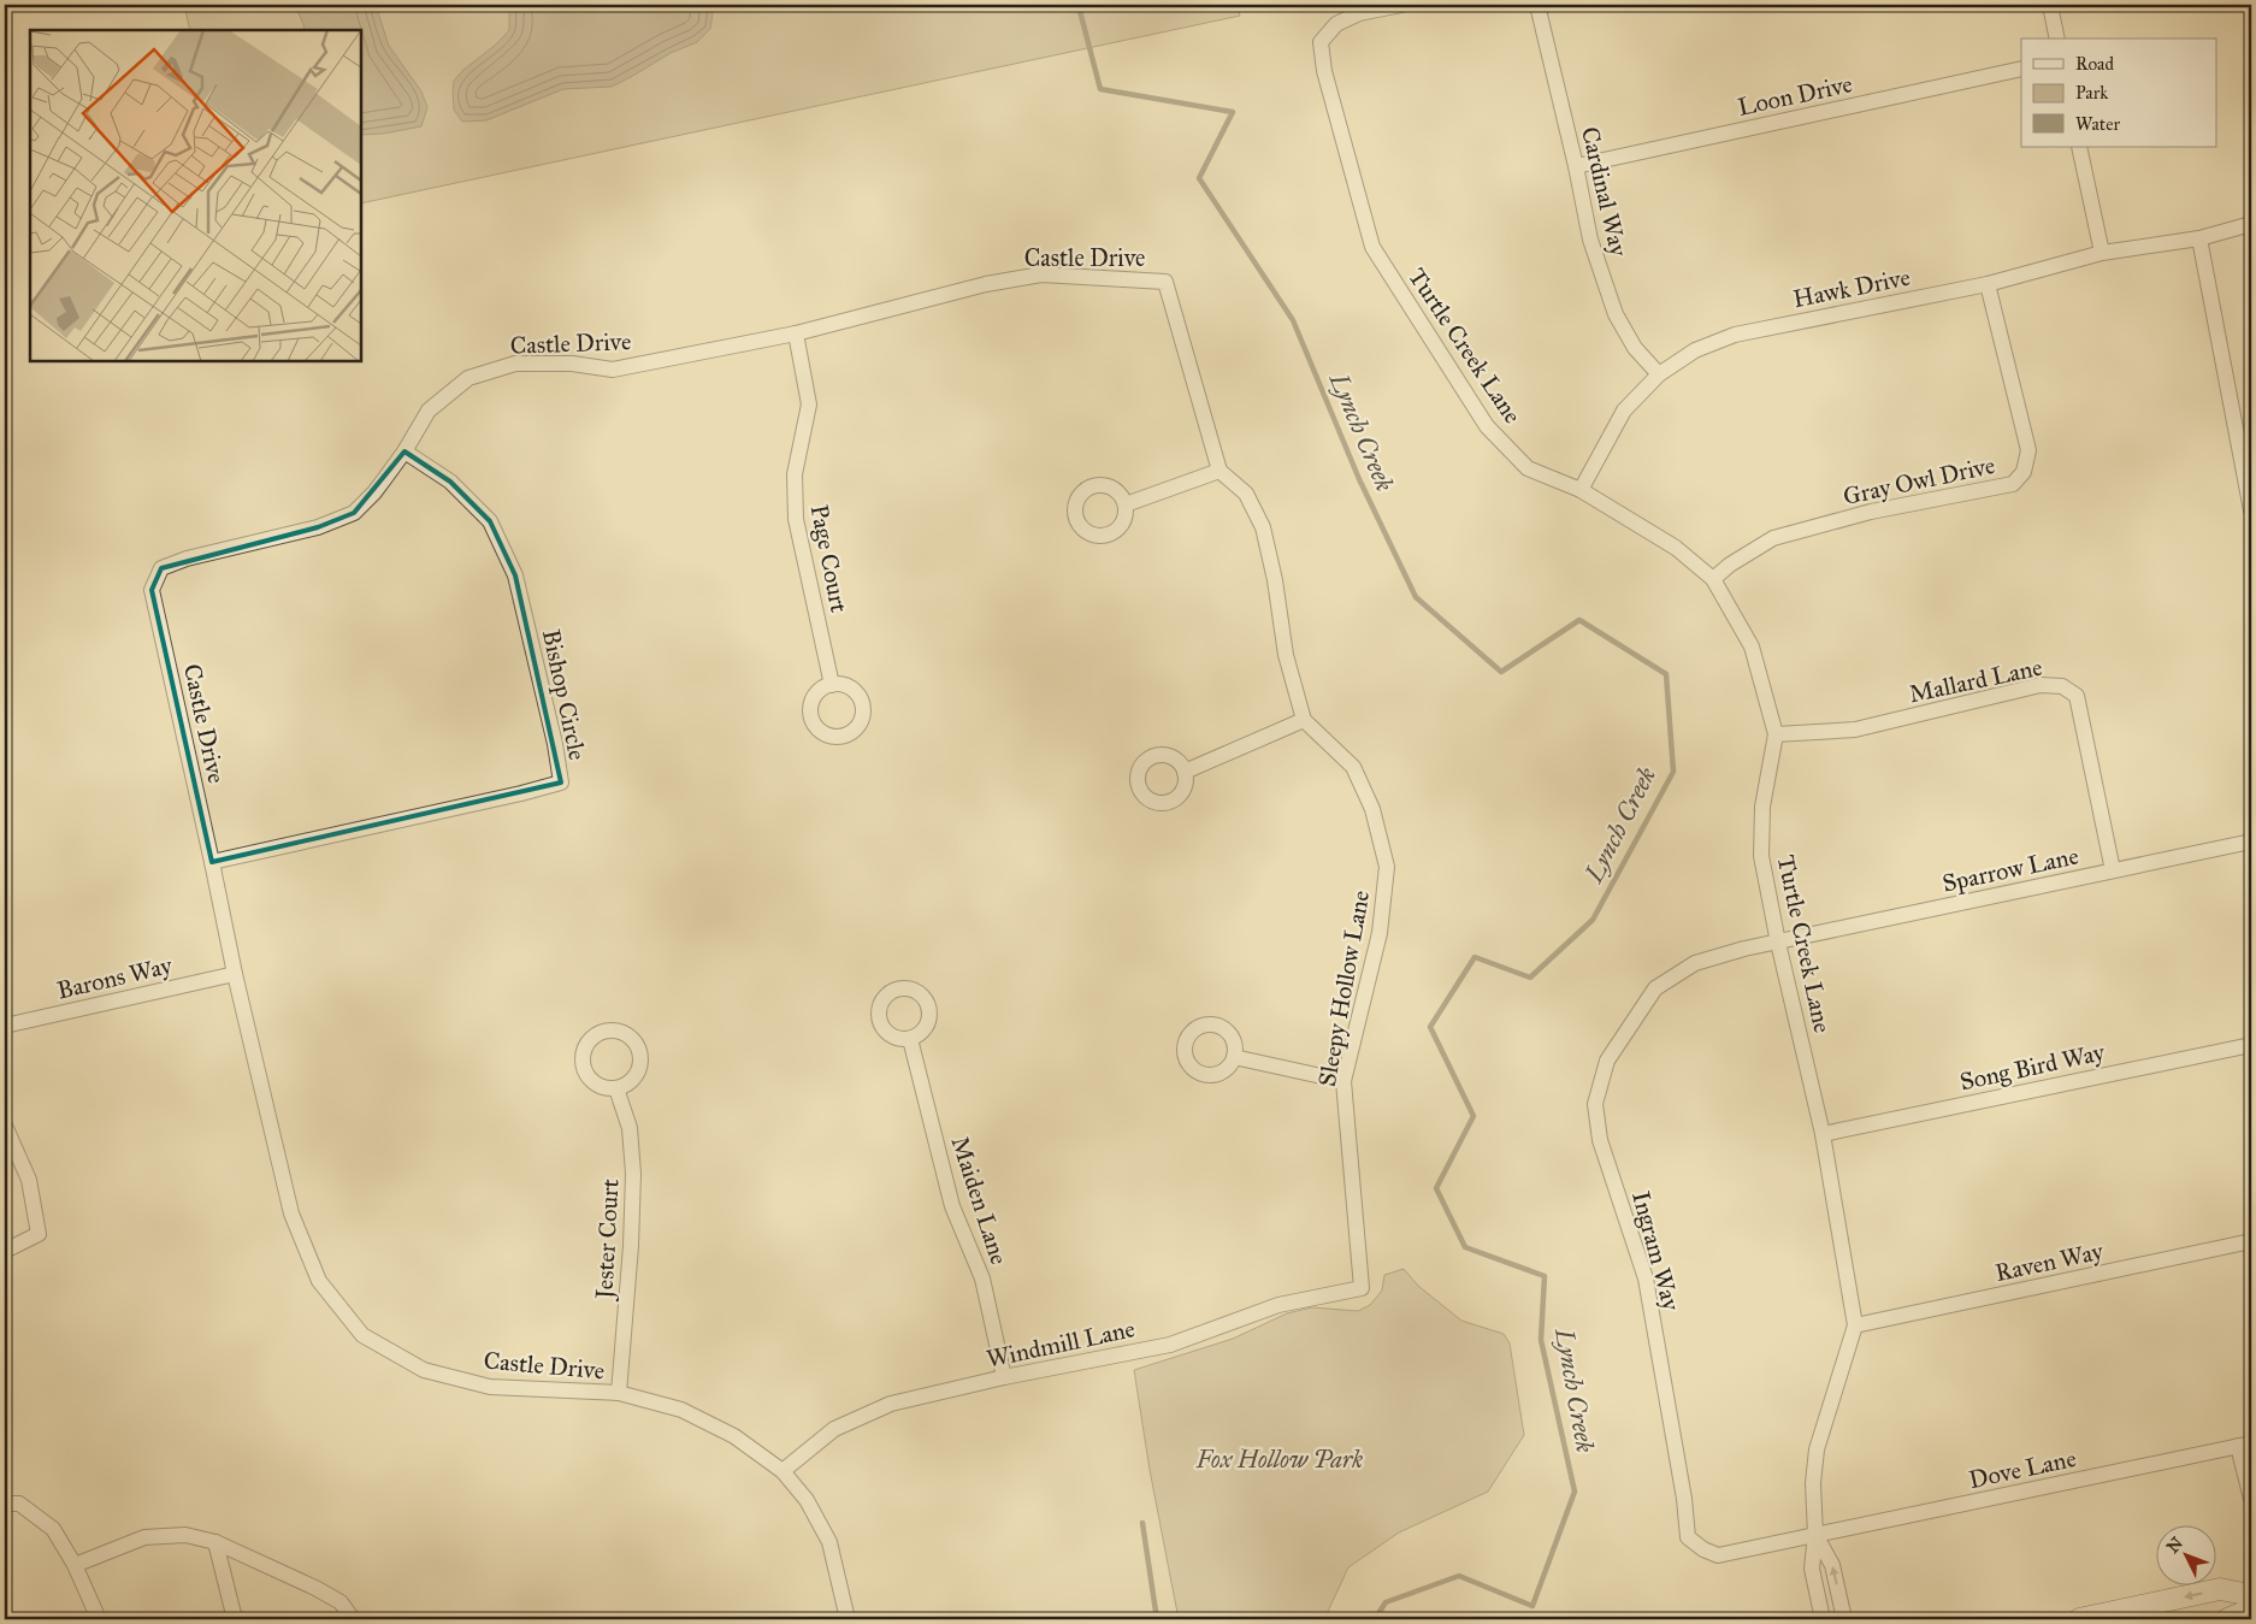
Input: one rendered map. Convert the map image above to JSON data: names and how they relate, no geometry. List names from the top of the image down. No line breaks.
{"streets":{"street":["Loon Drive","Cardinal Way","Castle Drive","Hawk Drive","Turtle Creek Lane","Gray Owl Drive","Page Court","Mallard Lane","Bishop Circle","Sparrow Lane","Barons Way","Sleepy Hollow Lane","Song Bird Way","Maiden Lane","Jester Court","Ingram Way","Raven Way","Windmill Lane","Dove Lane"]},"crossings":[["Loon Drive","Cardinal Way"],["Cardinal Way","Hawk Drive"],["Castle Drive","Page Court"],["Castle Drive","Bishop Circle"],["Castle Drive","Barons Way"],["Castle Drive","Sleepy Hollow Lane"],["Castle Drive","Jester Court"],["Castle Drive","Windmill Lane"],["Hawk Drive","Turtle Creek Lane"],["Hawk Drive","Gray Owl Drive"],["Turtle Creek Lane","Gray Owl Drive"],["Turtle Creek Lane","Mallard Lane"],["Turtle Creek Lane","Sparrow Lane"],["Turtle Creek Lane","Song Bird Way"],["Turtle Creek Lane","Ingram Way"],["Turtle Creek Lane","Raven Way"],["Turtle Creek Lane","Dove Lane"],["Mallard Lane","Sparrow Lane"],["Sparrow Lane","Ingram Way"],["Sleepy Hollow Lane","Windmill Lane"],["Maiden Lane","Windmill Lane"],["Ingram Way","Dove Lane"]],"water":["Lynch Creek"],"parks":["Fox Hollow Park"],"legend":["Road","Park","Water"],"north":"top left"}
